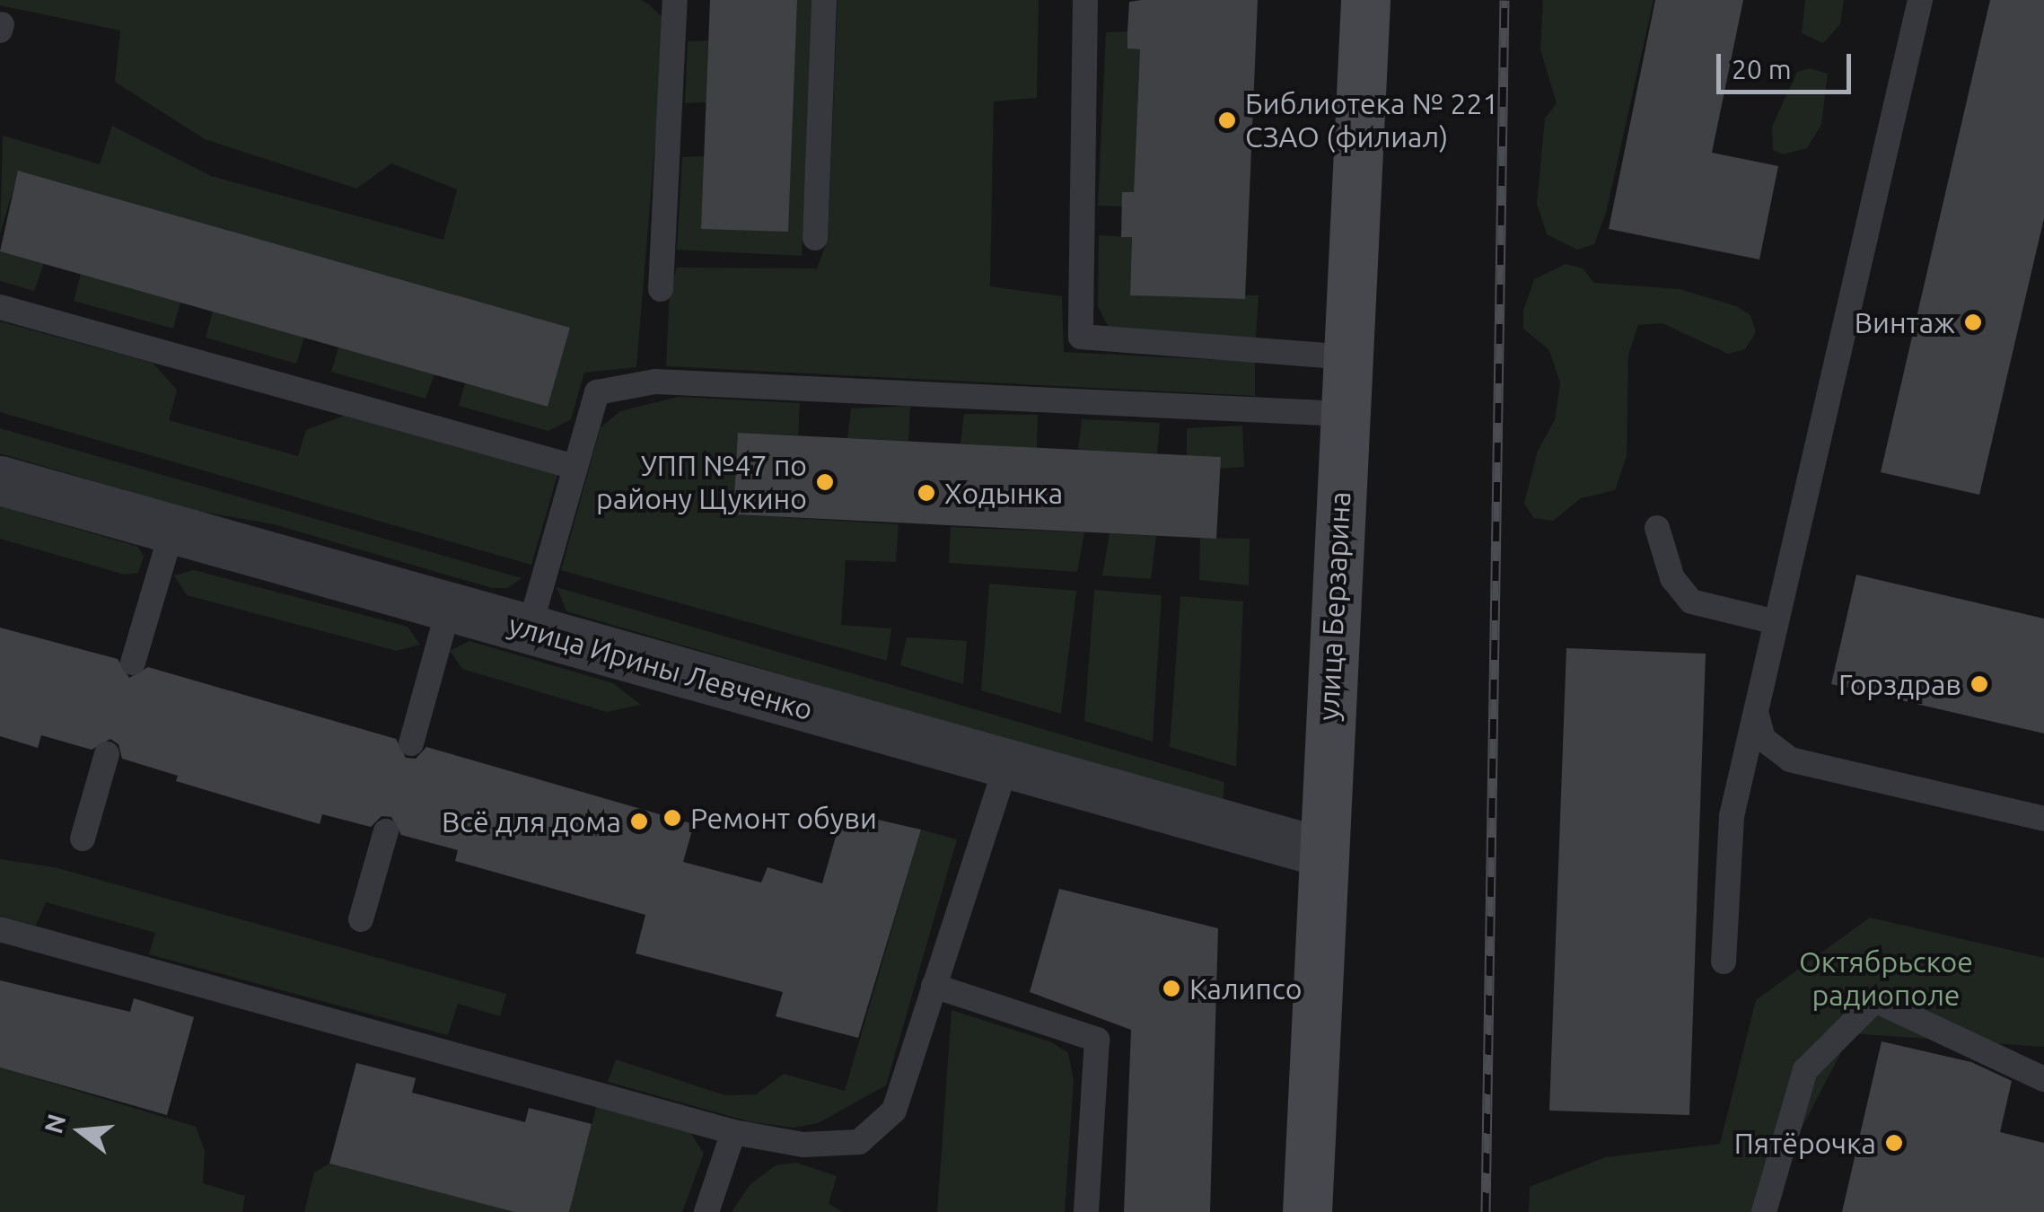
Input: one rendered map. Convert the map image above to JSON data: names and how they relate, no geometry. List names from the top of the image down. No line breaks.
{"streets":{"street":["улица Берзарина","улица Ирины Левченко"]},"crossings":[["улица Берзарина","улица Ирины Левченко"]],"parks":["Октябрьское радиополе"],"places":["Библиотека № 221 СЗАО (филиал)","Винтаж","УПП №47 по району Щукино","Ходынка","Горздрав","Ремонт обуви","Всё для дома","Калипсо","Пятёрочка"],"scale_bar":"20 m","north":"left"}
